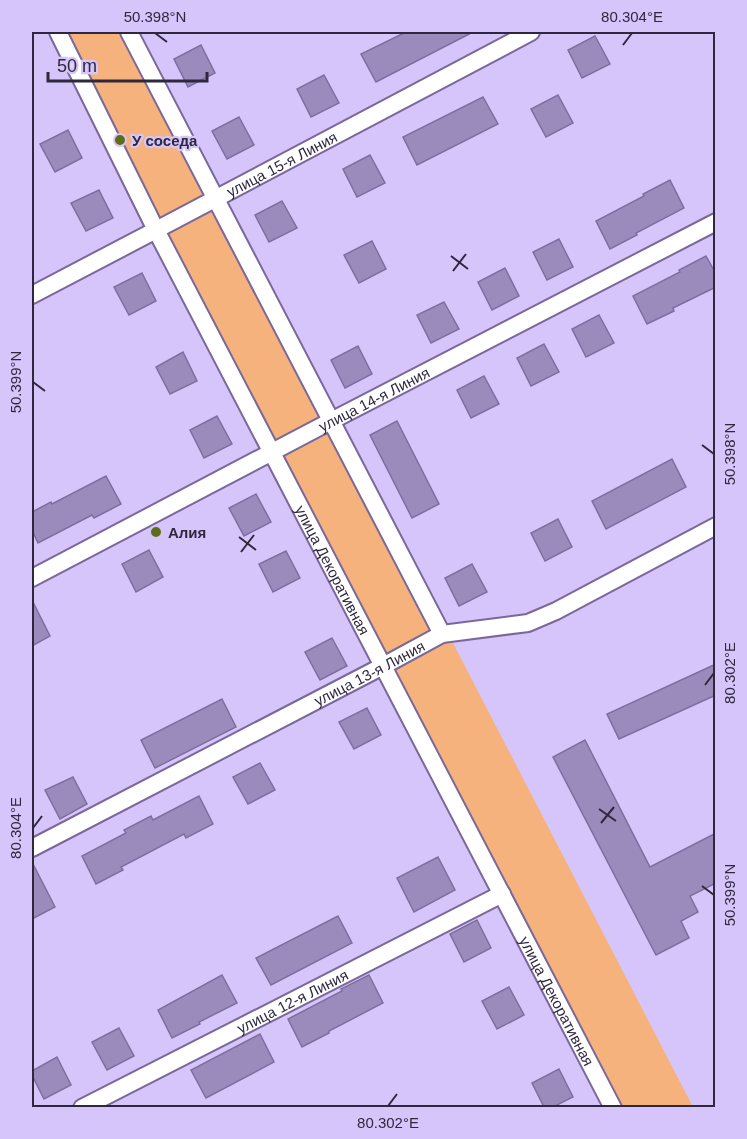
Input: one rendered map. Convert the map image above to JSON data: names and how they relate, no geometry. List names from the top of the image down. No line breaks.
{"streets":{"street":["улица 15-я Линия","улица 14-я Линия","улица Декоративная","улица 13-я Линия","улица 12-я Линия"]},"crossings":[["улица 15-я Линия","улица Декоративная"],["улица 14-я Линия","улица Декоративная"],["улица Декоративная","улица 13-я Линия"],["улица Декоративная","улица 12-я Линия"]],"places":["У соседа","Алия"],"scale_bar":"50 m","coordinates":["50.398°N","80.304°E","50.399°N","80.302°E"]}
